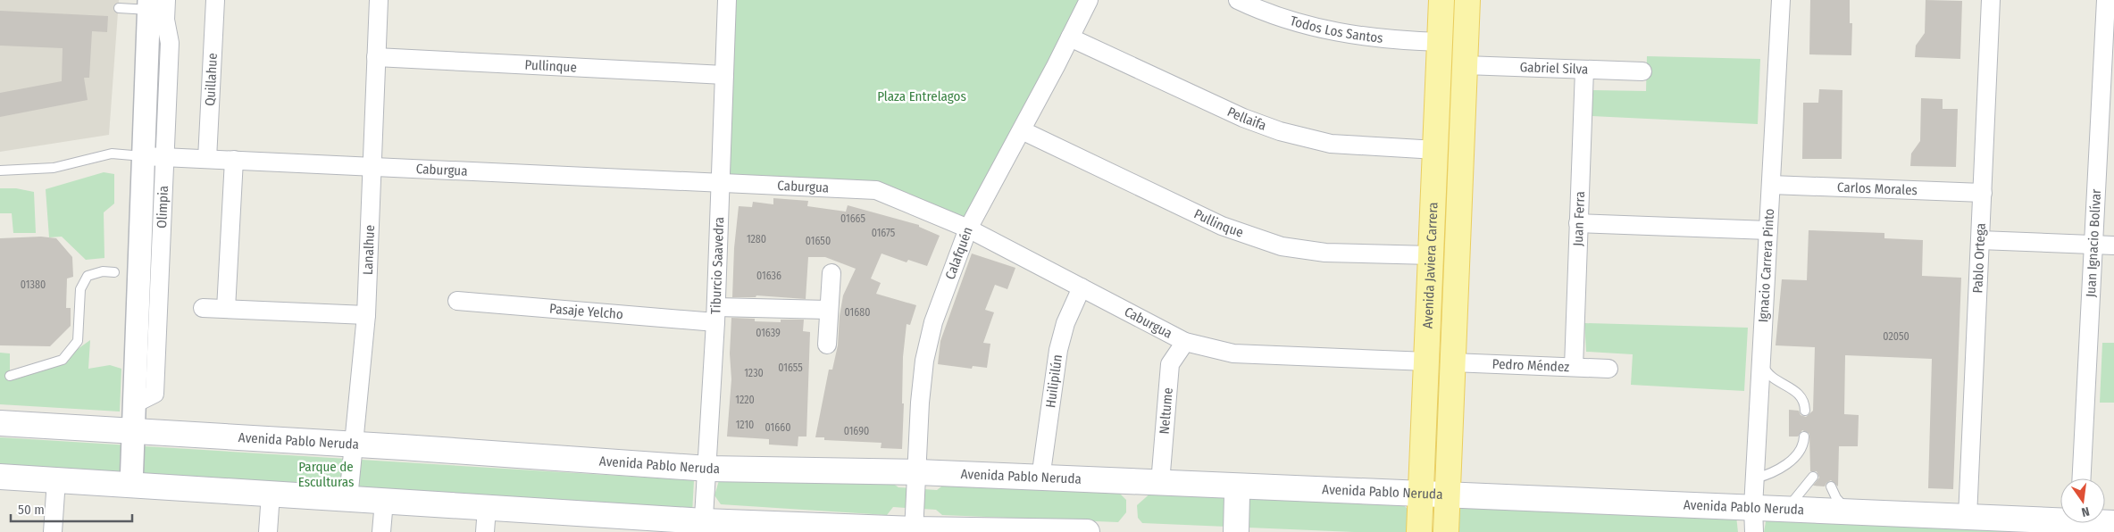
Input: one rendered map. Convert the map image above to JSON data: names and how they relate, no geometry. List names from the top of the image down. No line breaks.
{"streets":{"main road":["Avenida Javiera Carrera","Avenida Pablo Neruda"],"street":["Todos Los Santos","Pullinque","Gabriel Silva","Quillahue","Pellaifa","Caburgua","Carlos Morales","Olimpia","Juan Ferra","Juan Ignacio Bolívar","Lanalhue","Calafquén","Pablo Ortega","Tiburcio Saavedra","Ignacio Carrera Pinto","Pasaje Yelcho","Pedro Méndez","Huilipilún","Neltume"]},"crossings":[["Todos Los Santos","Avenida Javiera Carrera"],["Pullinque","Lanalhue"],["Pullinque","Calafquén"],["Pullinque","Tiburcio Saavedra"],["Pullinque","Avenida Javiera Carrera"],["Gabriel Silva","Juan Ferra"],["Gabriel Silva","Avenida Javiera Carrera"],["Quillahue","Caburgua"],["Pellaifa","Calafquén"],["Pellaifa","Avenida Javiera Carrera"],["Caburgua","Olimpia"],["Caburgua","Lanalhue"],["Caburgua","Calafquén"],["Caburgua","Tiburcio Saavedra"],["Caburgua","Avenida Javiera Carrera"],["Caburgua","Huilipilún"],["Caburgua","Neltume"],["Carlos Morales","Pablo Ortega"],["Carlos Morales","Ignacio Carrera Pinto"],["Olimpia","Avenida Pablo Neruda"],["Juan Ferra","Pedro Méndez"],["Lanalhue","Avenida Pablo Neruda"],["Calafquén","Avenida Pablo Neruda"],["Pablo Ortega","Avenida Pablo Neruda"],["Tiburcio Saavedra","Pasaje Yelcho"],["Tiburcio Saavedra","Avenida Pablo Neruda"],["Avenida Javiera Carrera","Pedro Méndez"],["Avenida Javiera Carrera","Avenida Pablo Neruda"],["Ignacio Carrera Pinto","Avenida Pablo Neruda"],["Huilipilún","Avenida Pablo Neruda"],["Neltume","Avenida Pablo Neruda"]],"parks":["Plaza Entrelagos","Parque de Esculturas"],"house_numbers":["01665","01675","1280","01650","01636","01380","01680","01639","02050","01655","1230","1220","1210","01660","01690"],"scale_bar":"50 m","north":"bottom"}
